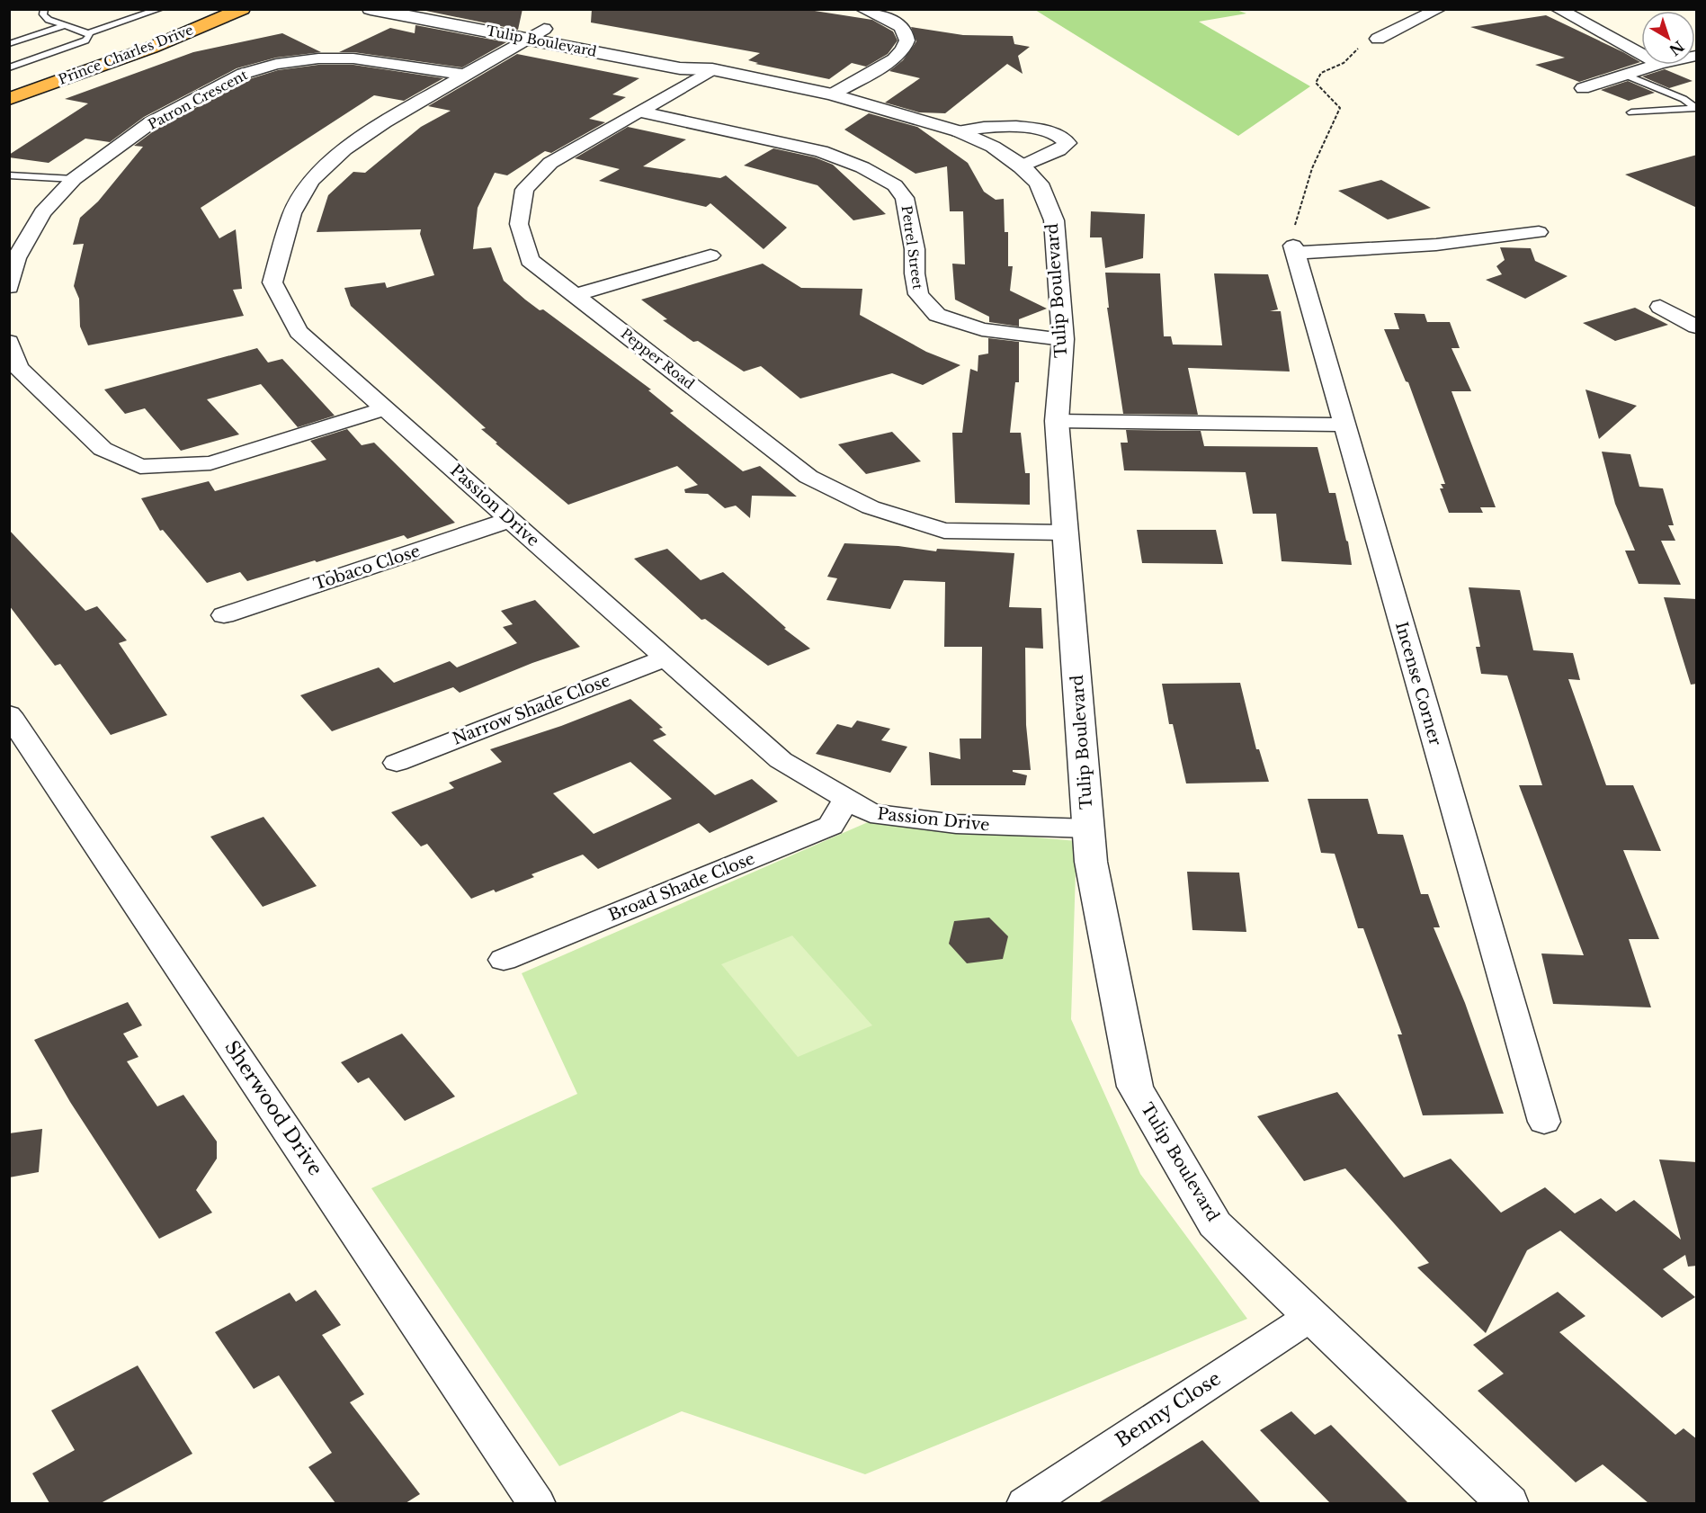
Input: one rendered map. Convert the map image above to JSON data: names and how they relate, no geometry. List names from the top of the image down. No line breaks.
{"streets":{"highway":["Prince Charles Drive"],"street":["Tulip Boulevard","Patron Crescent","Petrel Street","Pepper Road","Passion Drive","Tobaco Close","Incense Corner","Narrow Shade Close","Broad Shade Close","Sherwood Drive","Benny Close"]},"crossings":[["Tulip Boulevard","Petrel Street"],["Tulip Boulevard","Pepper Road"],["Tulip Boulevard","Passion Drive"],["Tulip Boulevard","Benny Close"],["Patron Crescent","Passion Drive"],["Petrel Street","Pepper Road"],["Passion Drive","Tobaco Close"],["Passion Drive","Narrow Shade Close"],["Passion Drive","Broad Shade Close"]],"north":"bottom right"}
